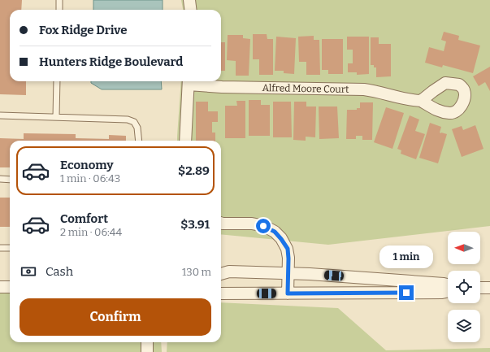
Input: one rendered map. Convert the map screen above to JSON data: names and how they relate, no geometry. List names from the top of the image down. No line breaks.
{"streets":{"street":["Alfred Moore Court"]},"north":"left","page":{"banner":["Fox Ridge Drive","Hunters Ridge Boulevard"],"list":[{"name":"Economy","note":"1 min · 06:43","value":"$2.89"},{"name":"Comfort","note":"2 min · 06:44","value":"$3.91"}],"bubble":"1 min","pay":["Cash","130 m"],"buttons":"Confirm"}}
